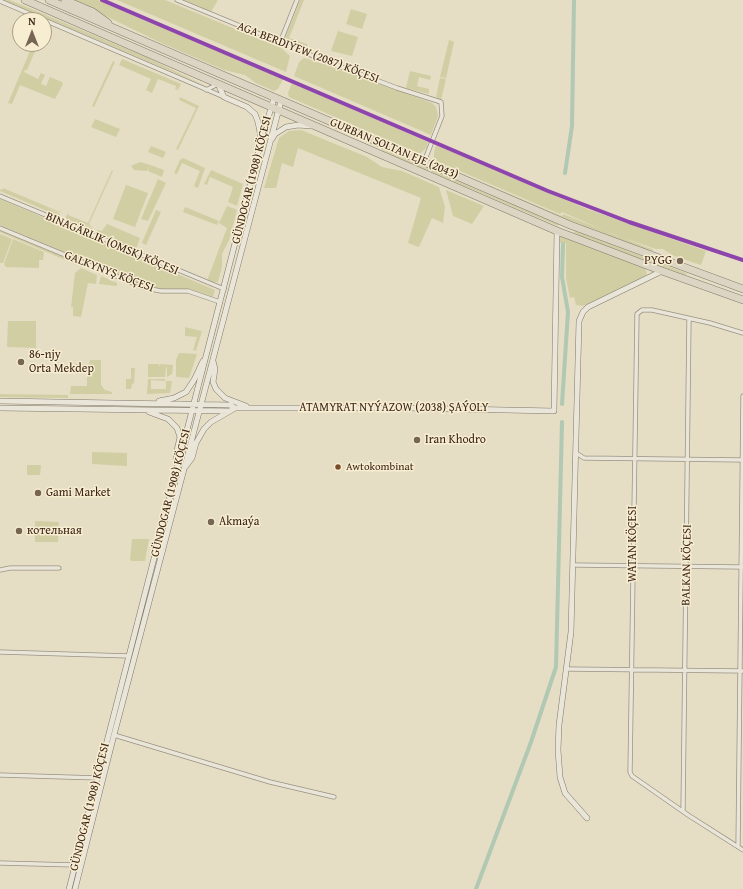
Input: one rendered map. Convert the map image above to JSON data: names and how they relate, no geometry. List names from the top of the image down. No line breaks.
{"streets":{"highway":["GURBAN SOLTAN EJE (2043)"],"main road":["GÜNDOGAR (1908) KÖÇESI","ATAMYRAT NYÝAZOW (2038) ŞAÝOLY"],"street":["AGA BERDIÝEW (2087) KÖÇESI","BINAGÄRLIK (OMSK) KÖÇESI","GALKYNYŞ KÖÇESI","WATAN KÖÇESI","BALKAN KÖÇESI"]},"crossings":[["AGA BERDIÝEW (2087) KÖÇESI","GURBAN SOLTAN EJE (2043)"],["GURBAN SOLTAN EJE (2043)","GÜNDOGAR (1908) KÖÇESI"],["GURBAN SOLTAN EJE (2043)","ATAMYRAT NYÝAZOW (2038) ŞAÝOLY"],["GÜNDOGAR (1908) KÖÇESI","BINAGÄRLIK (OMSK) KÖÇESI"],["GÜNDOGAR (1908) KÖÇESI","GALKYNYŞ KÖÇESI"],["GÜNDOGAR (1908) KÖÇESI","ATAMYRAT NYÝAZOW (2038) ŞAÝOLY"],["WATAN KÖÇESI","BALKAN KÖÇESI"]],"places":["PYGG","86-njy Orta Mekdep","Iran Khodro","Awtokombinat","Gami Market","Аkmaýa","котельная"],"north":"top"}
